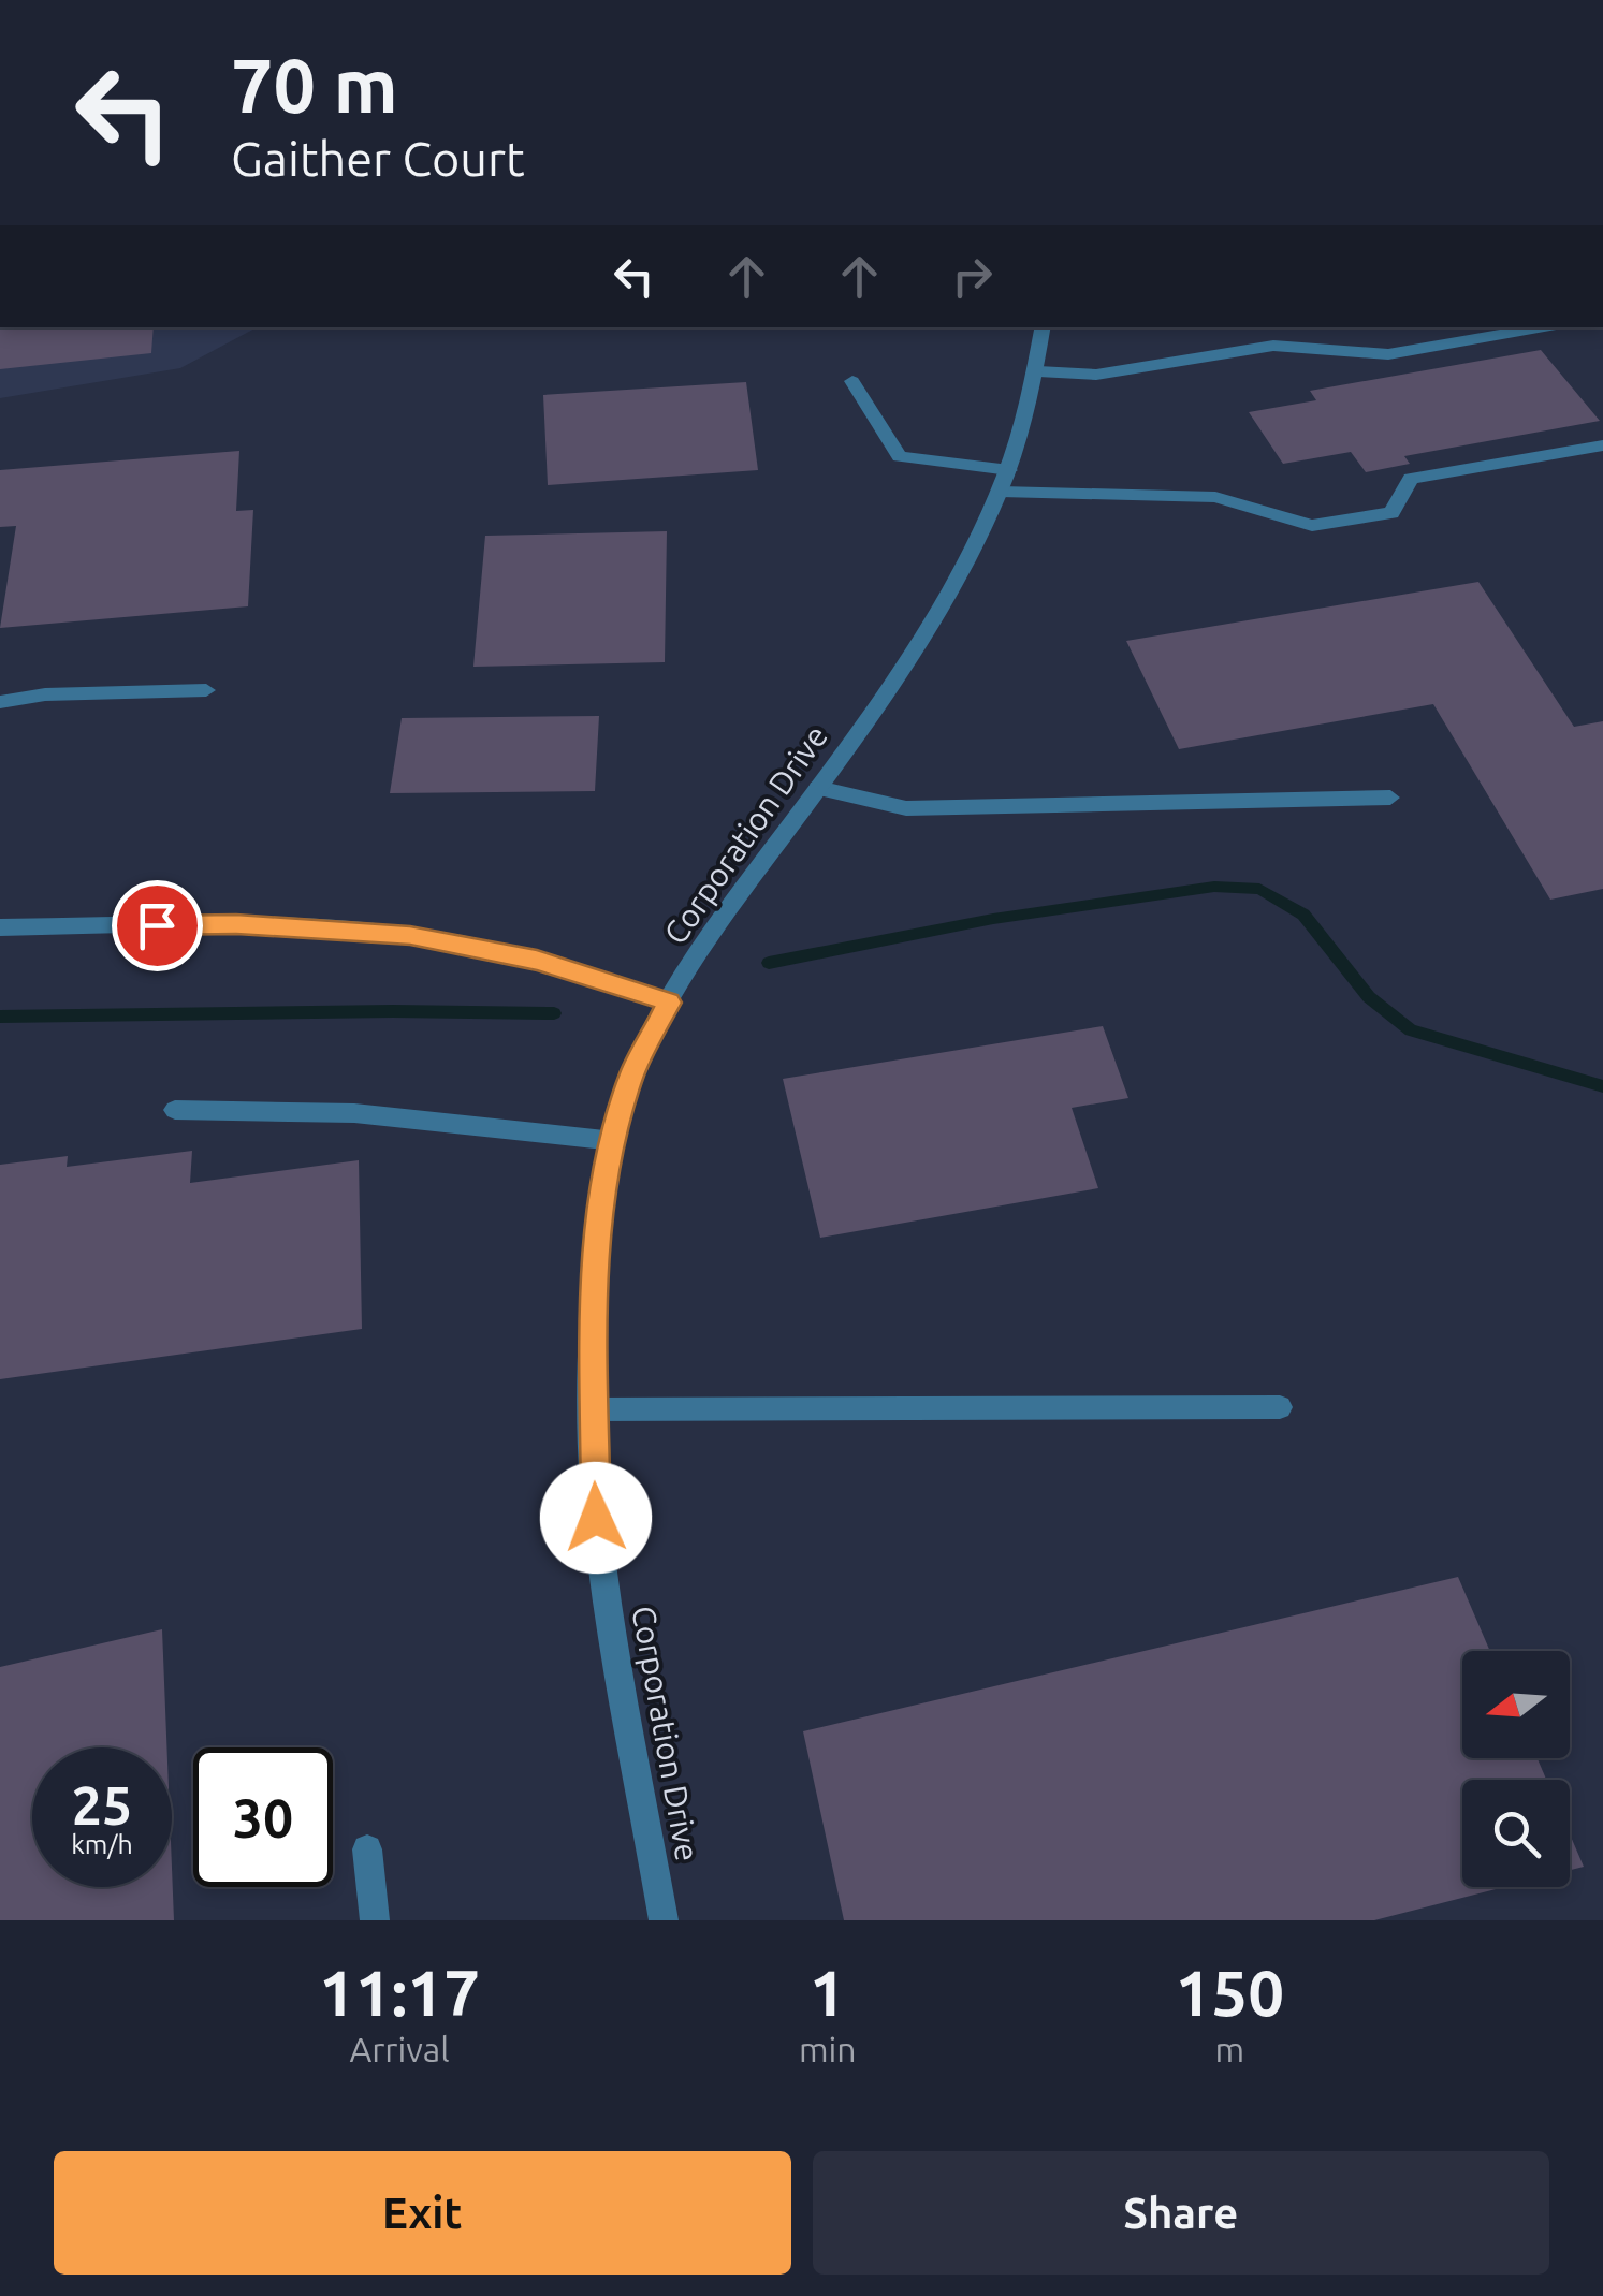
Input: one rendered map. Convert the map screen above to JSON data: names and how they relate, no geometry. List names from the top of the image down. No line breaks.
{"streets":{"street":["Corporation Drive"]},"north":"left","page":{"turn":["70 m","Gaither Court"],"speed":"25 km/h","limit":"30","eta":["11:17","Arrival","1","min","150","m"],"buttons":["Exit","Share"]}}
